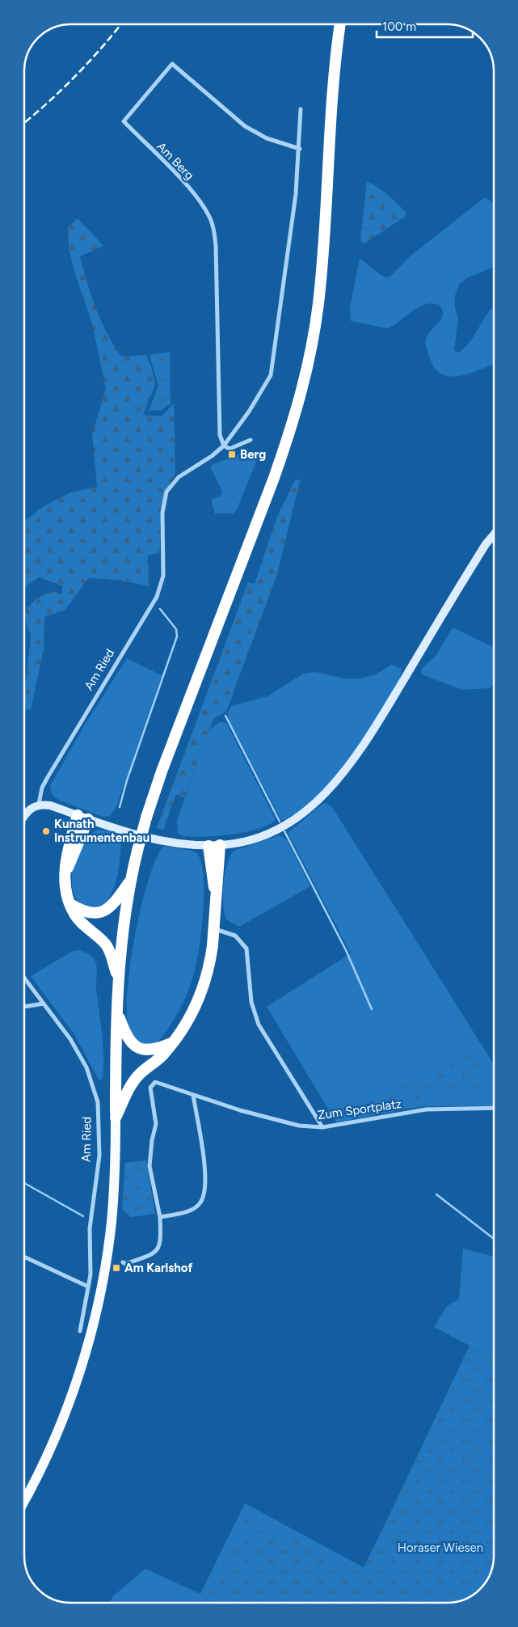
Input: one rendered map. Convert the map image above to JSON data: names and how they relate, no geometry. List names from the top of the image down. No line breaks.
{"streets":{"street":["Am Berg","Am Ried","Zum Sportplatz"]},"crossings":[["Am Berg","Am Ried"]],"parks":["Horaser Wiesen"],"places":{"transit":["Berg","Am Karlshof"],"other":["Kunath Instrumentenbau"]},"scale_bar":"100 m"}
